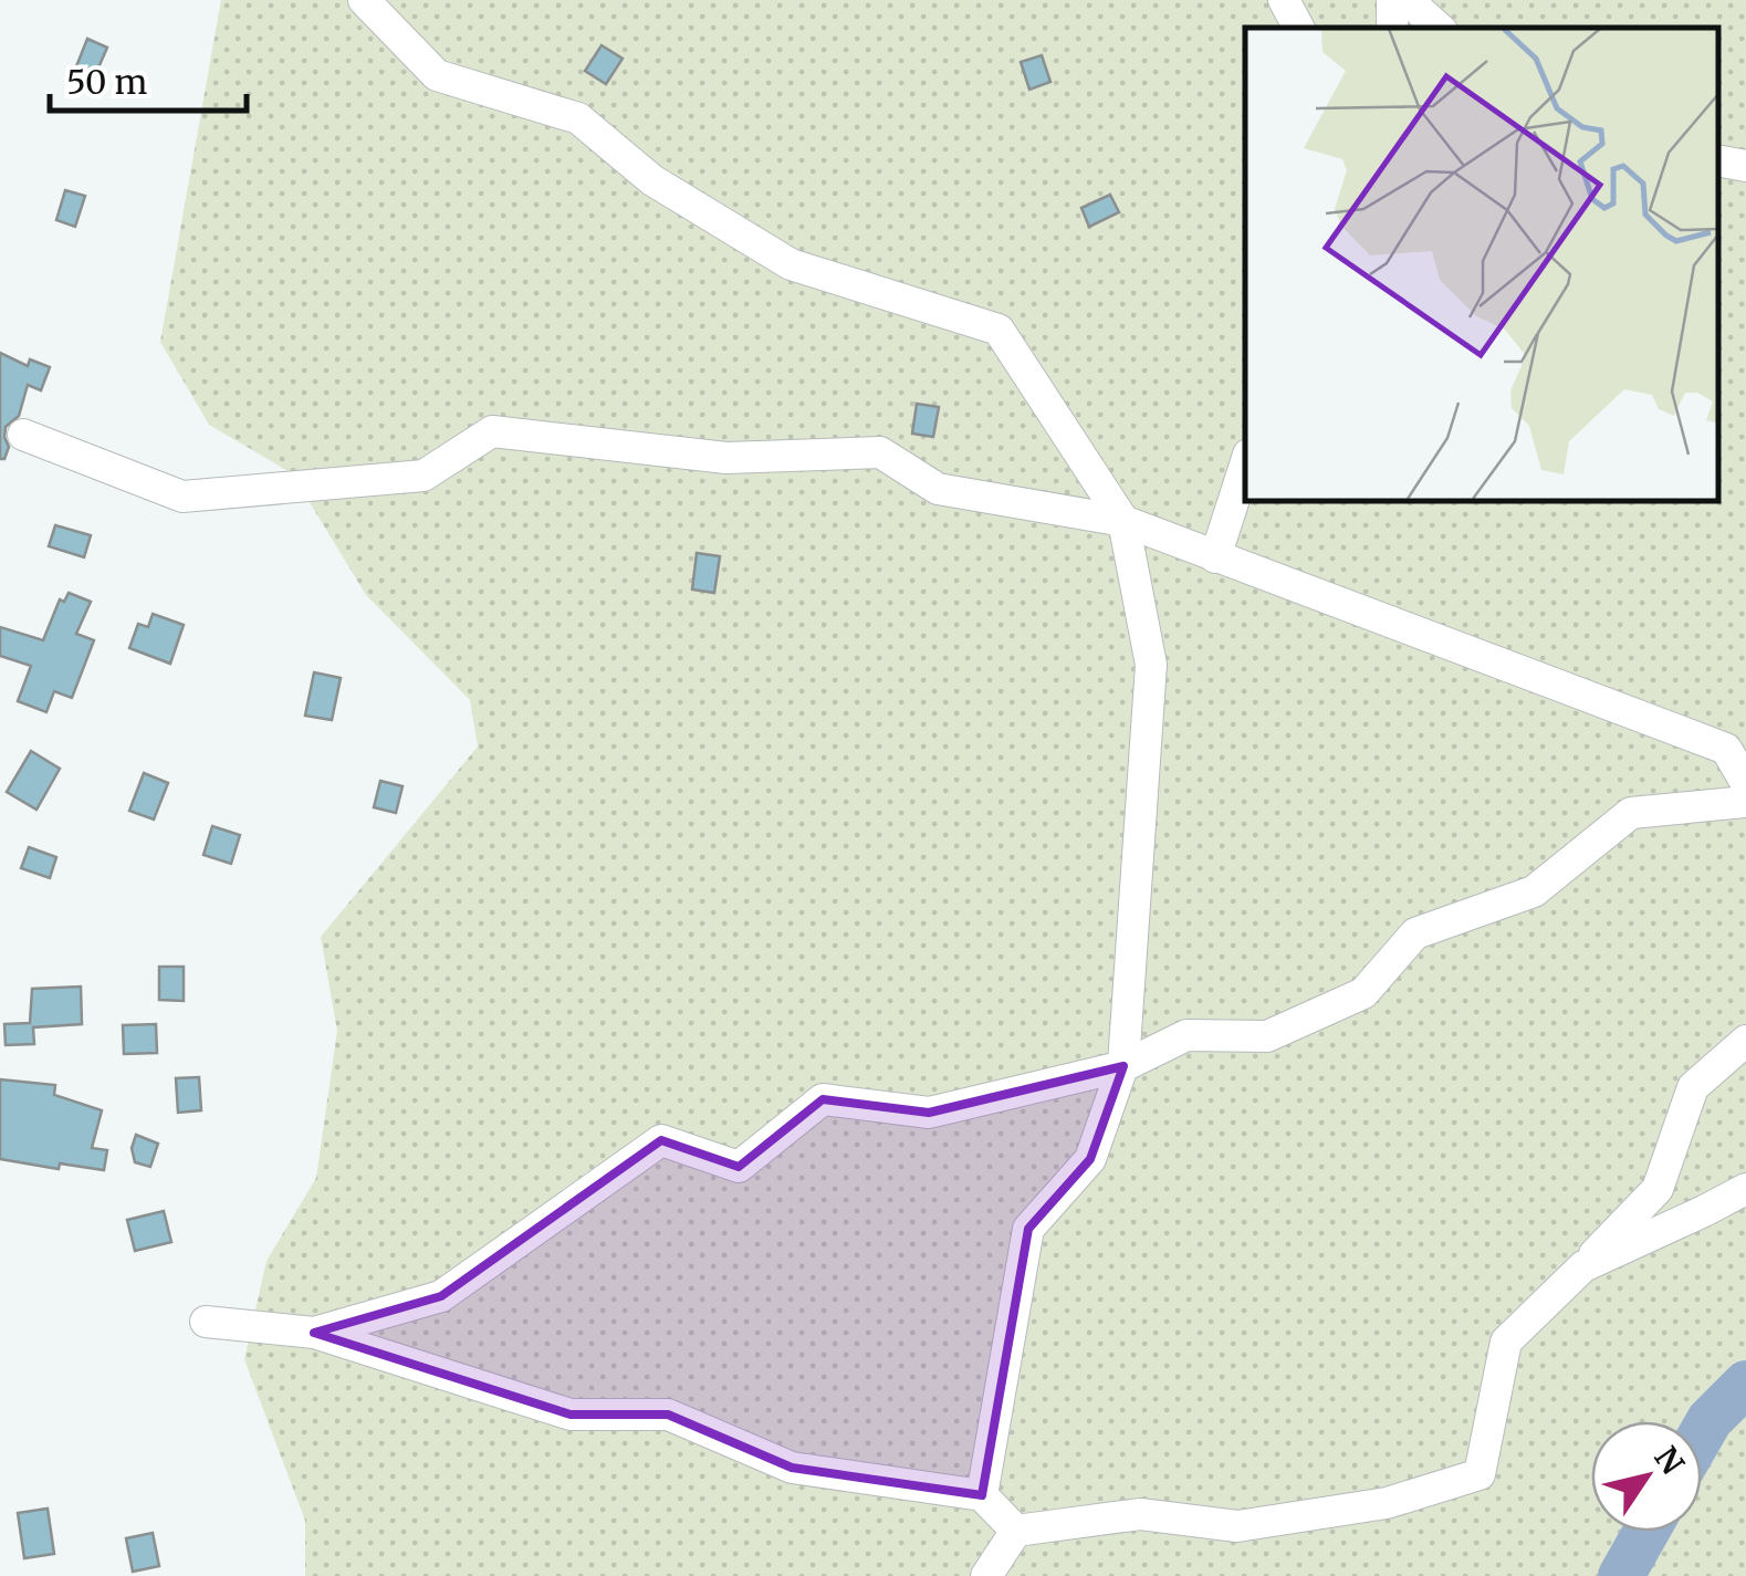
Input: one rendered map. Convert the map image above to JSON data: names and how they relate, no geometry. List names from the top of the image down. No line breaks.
{"scale_bar":"50 m","north":"top right"}
